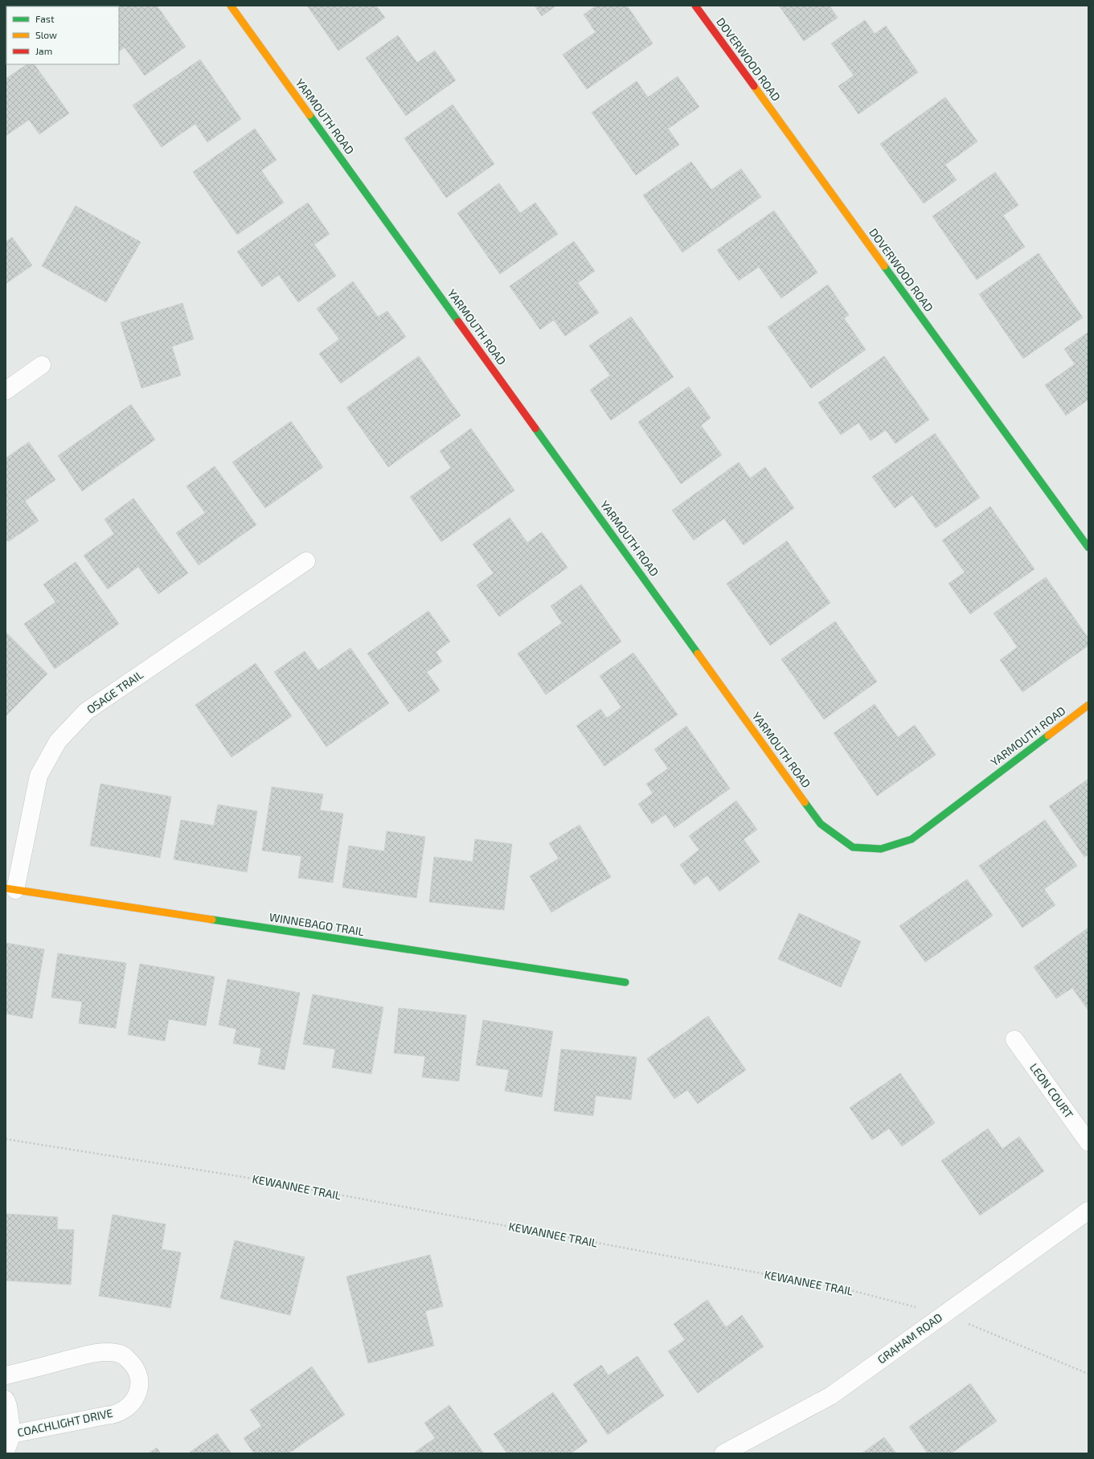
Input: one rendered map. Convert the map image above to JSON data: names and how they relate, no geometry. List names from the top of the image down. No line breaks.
{"streets":{"street":["DOVERWOOD ROAD","YARMOUTH ROAD","OSAGE TRAIL","WINNEBAGO TRAIL","LEON COURT","GRAHAM ROAD","COACHLIGHT DRIVE"],"path":["KEWANNEE TRAIL"]},"crossings":[["OSAGE TRAIL","WINNEBAGO TRAIL"],["KEWANNEE TRAIL","GRAHAM ROAD"]],"legend":["Fast","Slow","Jam"]}
